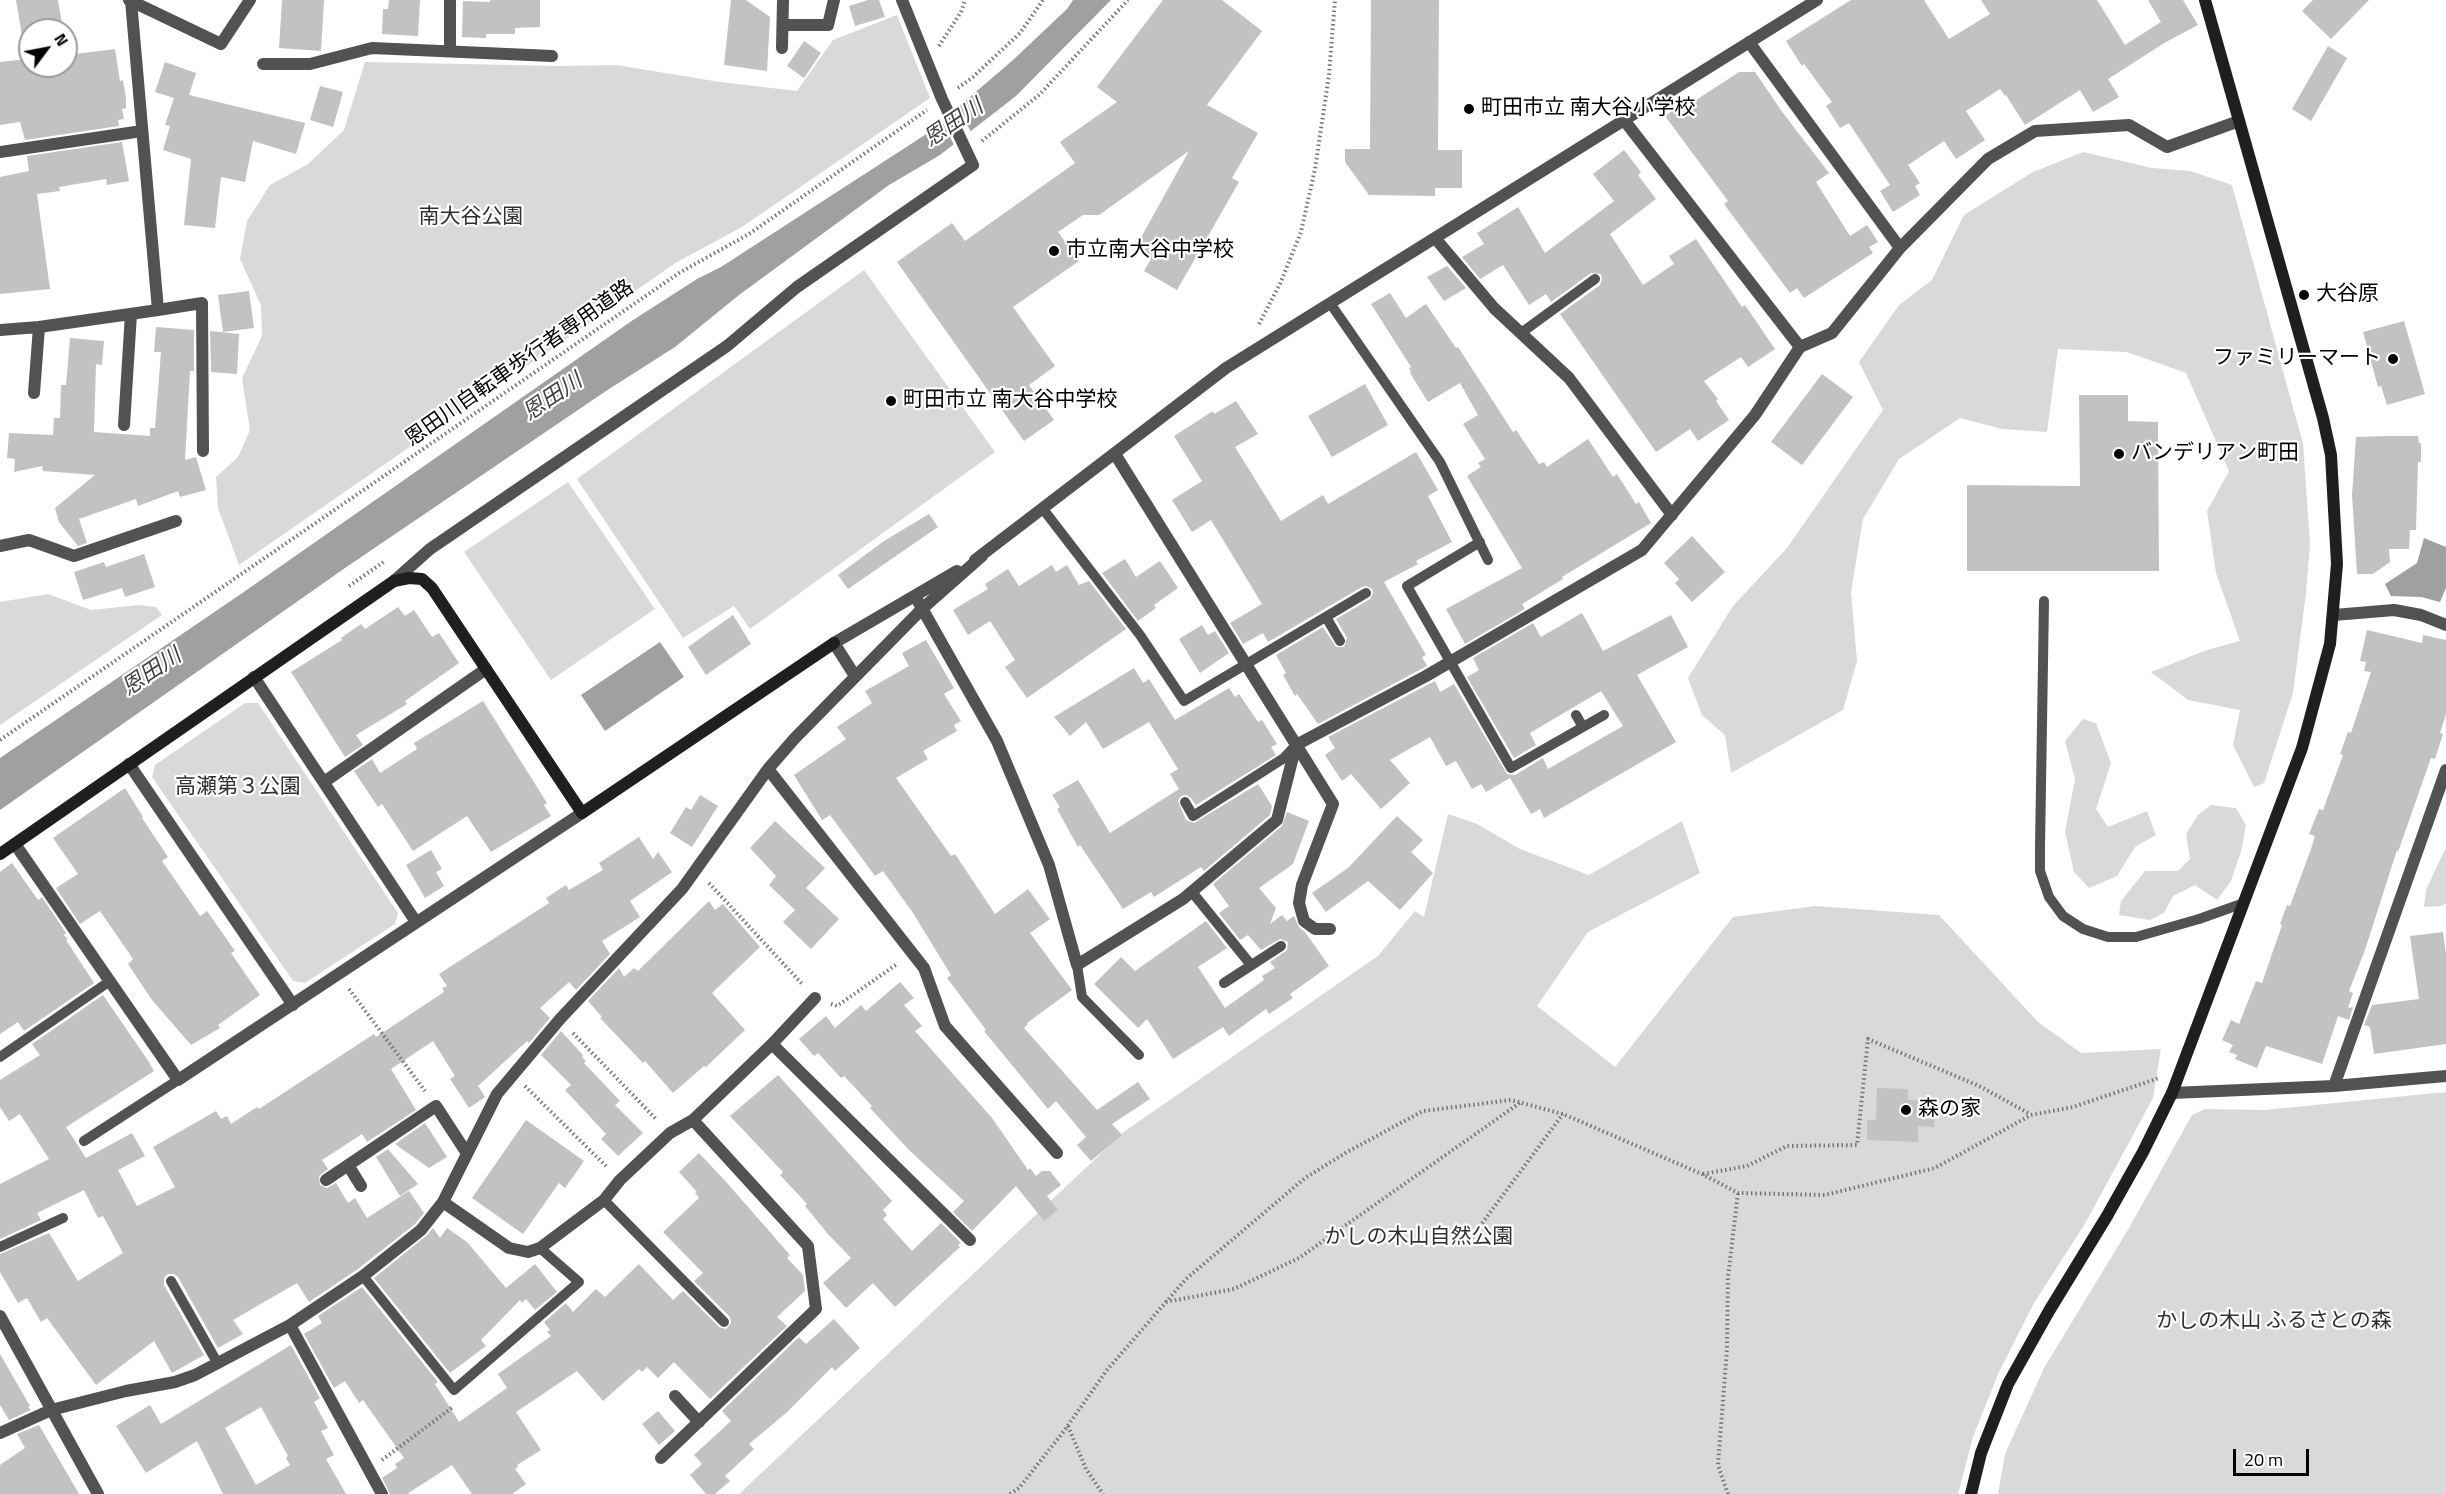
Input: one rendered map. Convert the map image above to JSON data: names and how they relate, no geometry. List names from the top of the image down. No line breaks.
{"streets":{"path":["恩田川自転車歩行者専用道路"]},"water":["恩田川"],"parks":["南大谷公園","高瀬第３公園","かしの木山自然公園","かしの木山 ふるさとの森"],"places":["町田市立 南大谷小学校","市立南大谷中学校","大谷原","ファミリーマート","町田市立 南大谷中学校","バンデリアン町田","森の家"],"scale_bar":"20 m","north":"top right"}
